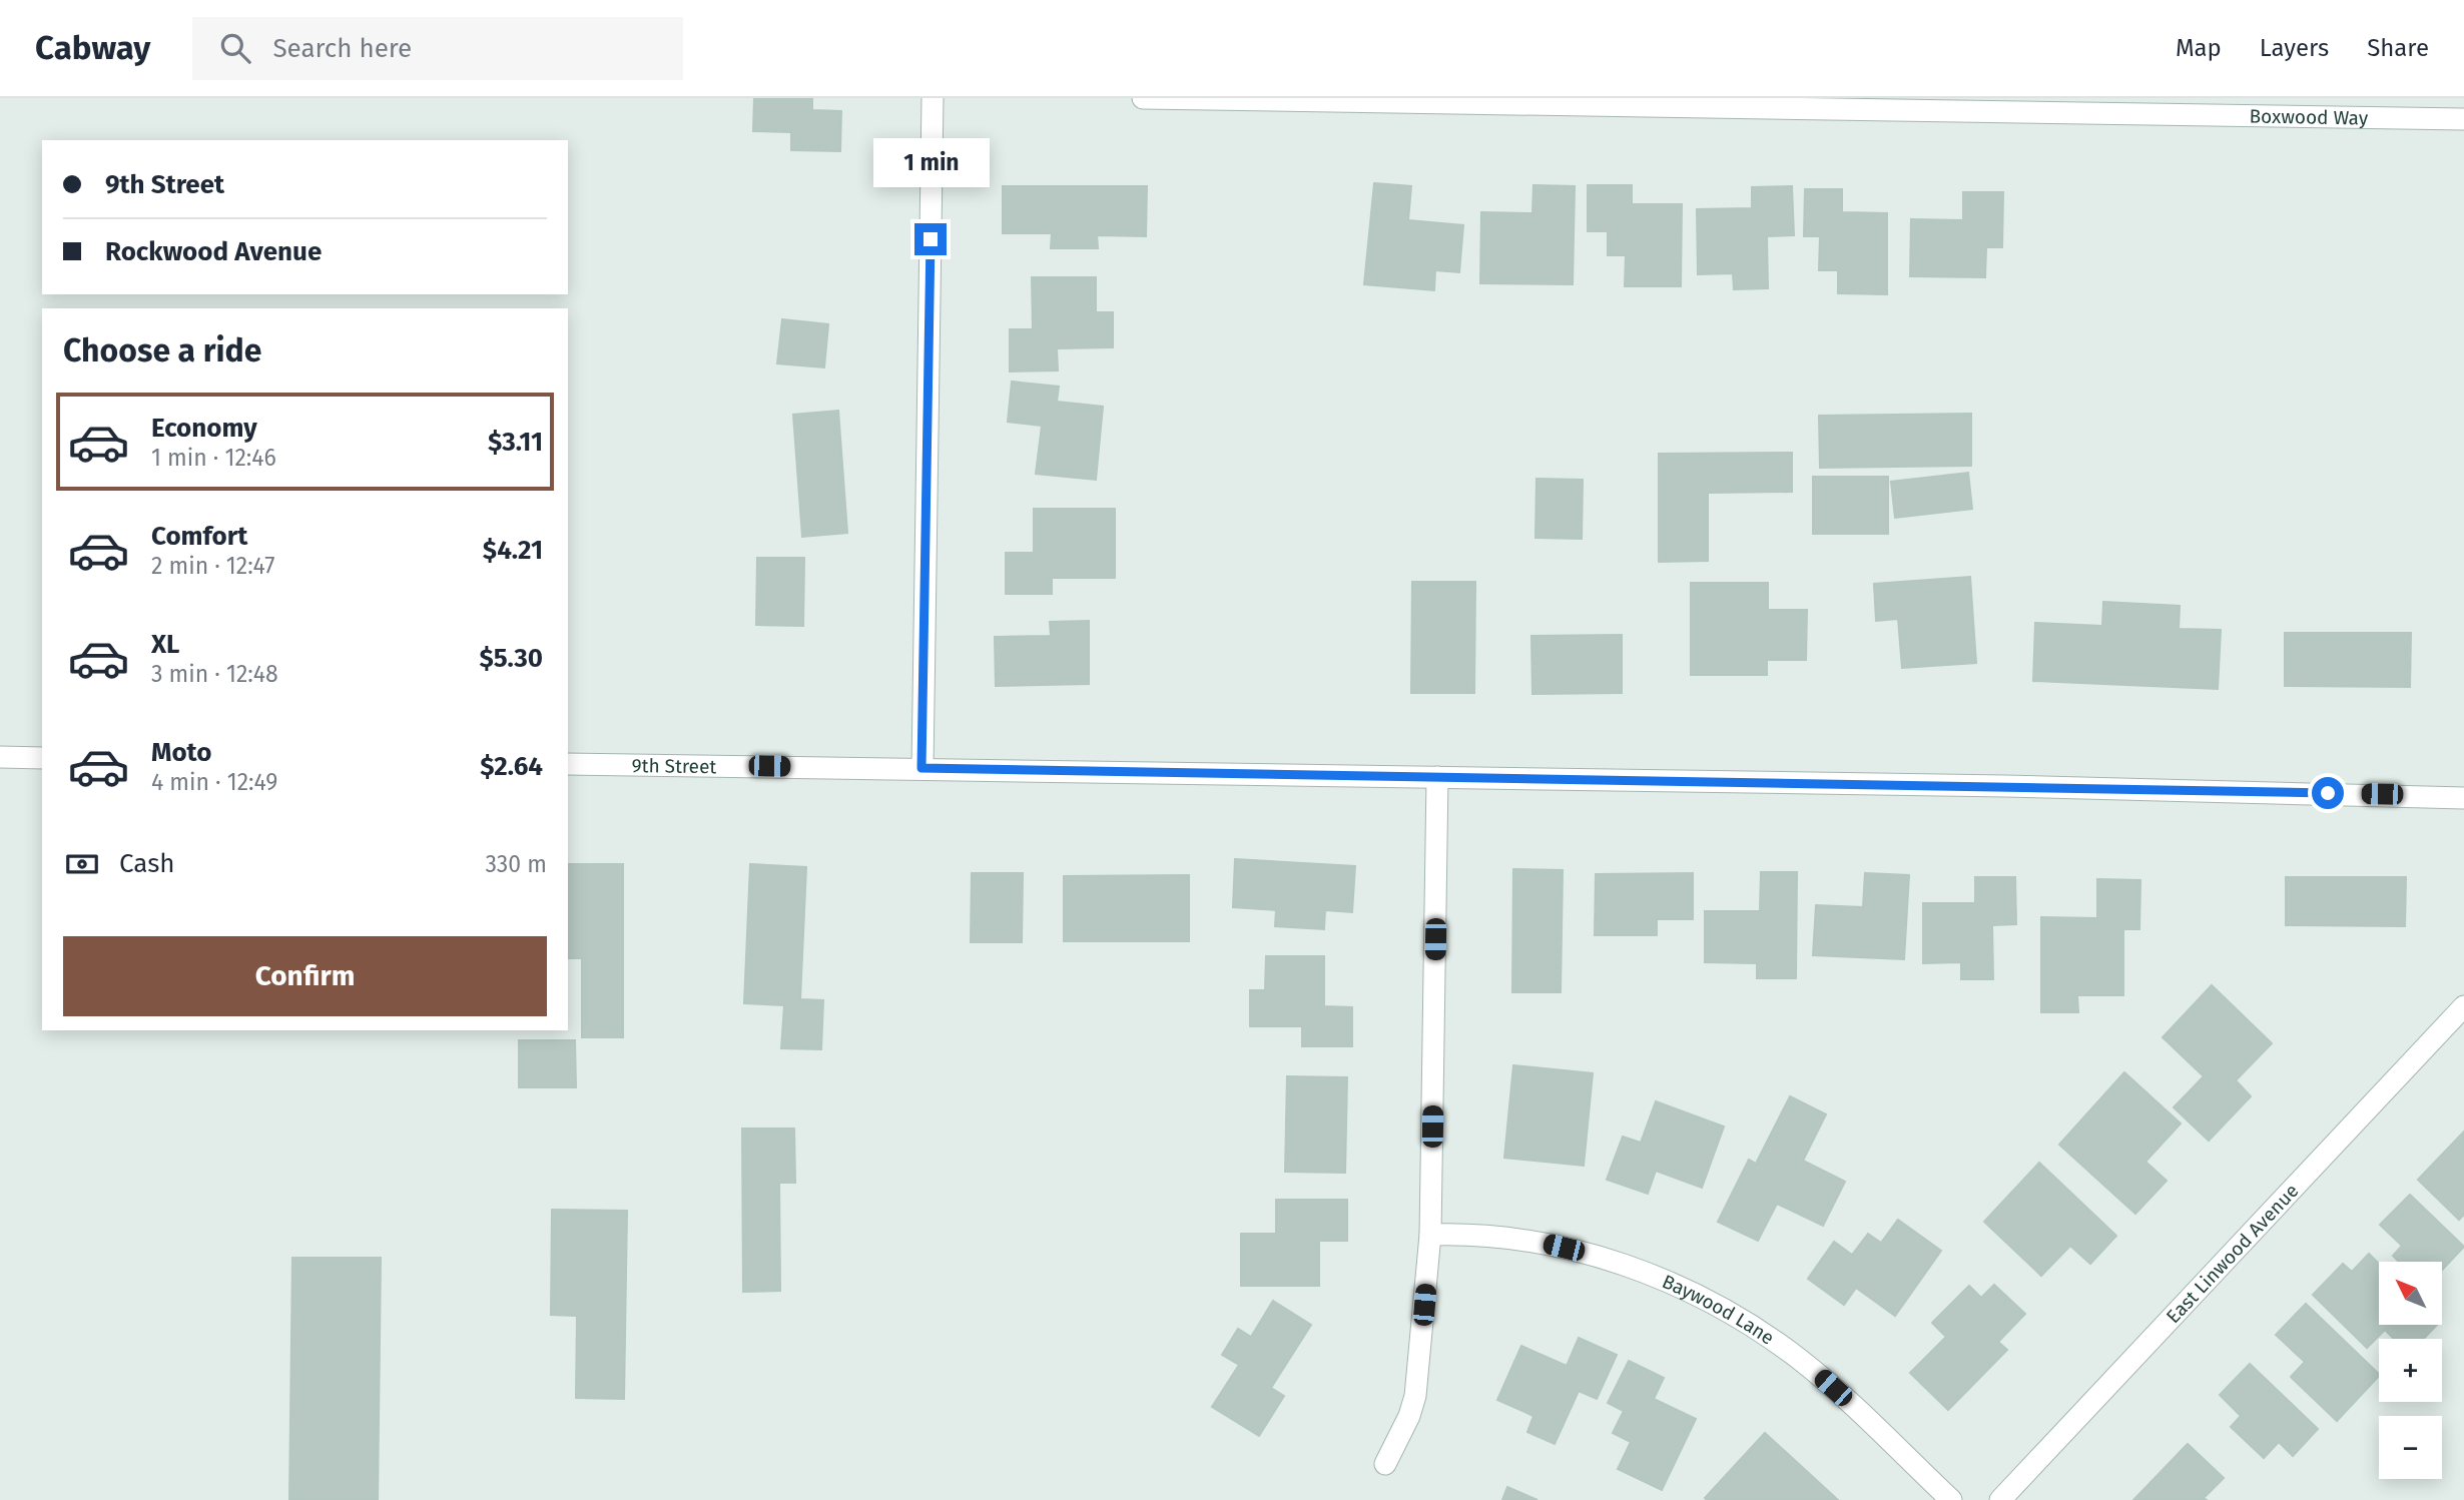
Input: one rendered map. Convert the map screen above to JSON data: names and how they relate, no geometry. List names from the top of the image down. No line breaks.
{"streets":{"street":["Boxwood Way","9th Street","East Linwood Avenue","Baywood Lane"]},"north":"top left","page":{"header":"Cabway","search":"Search here","nav":["Map","Layers","Share"],"bubble":"1 min","banner":["9th Street","Rockwood Avenue"],"heading":"Choose a ride","list":[{"name":"Economy","note":"1 min · 12:46","value":"$3.11"},{"name":"Comfort","note":"2 min · 12:47","value":"$4.21"},{"name":"XL","note":"3 min · 12:48","value":"$5.30"},{"name":"Moto","note":"4 min · 12:49","value":"$2.64"}],"pay":["Cash","330 m"],"buttons":"Confirm","map_buttons":["+","−"]}}
